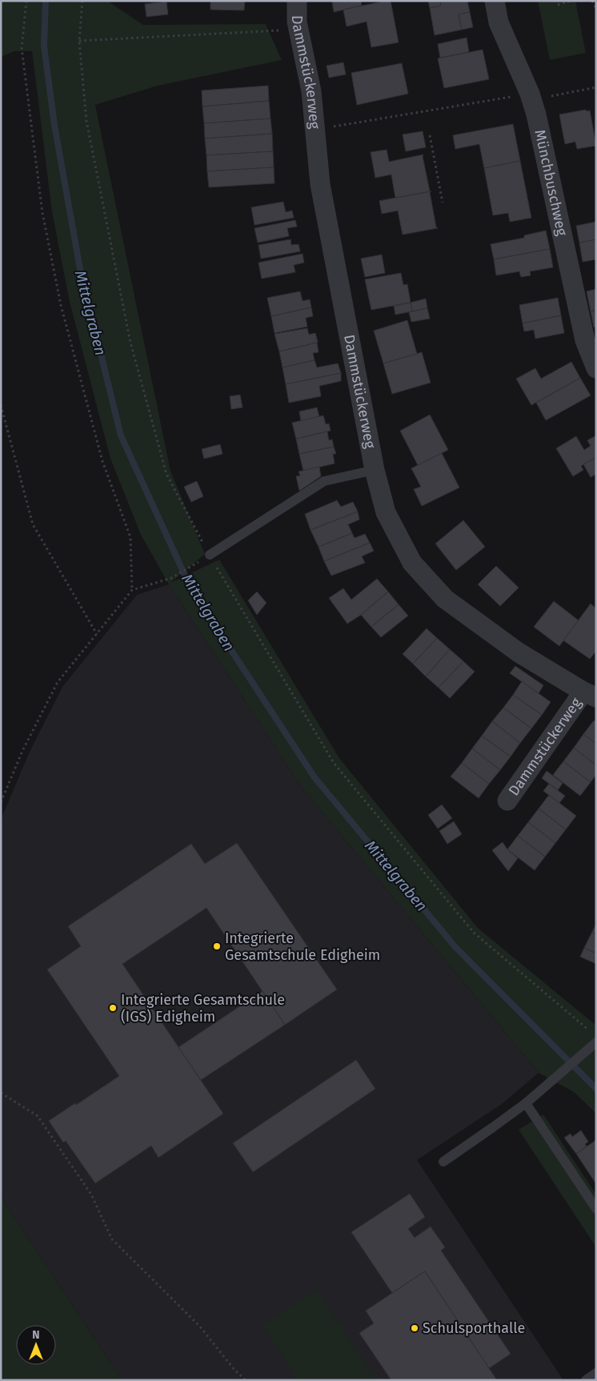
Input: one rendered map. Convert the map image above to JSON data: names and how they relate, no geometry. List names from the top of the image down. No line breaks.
{"streets":{"street":["Dammstückerweg","Münchbuschweg"]},"water":["Mittelgraben"],"places":["Integrierte Gesamtschule Edigheim","Integrierte Gesamtschule (IGS) Edigheim","Schulsporthalle"],"north":"top"}
